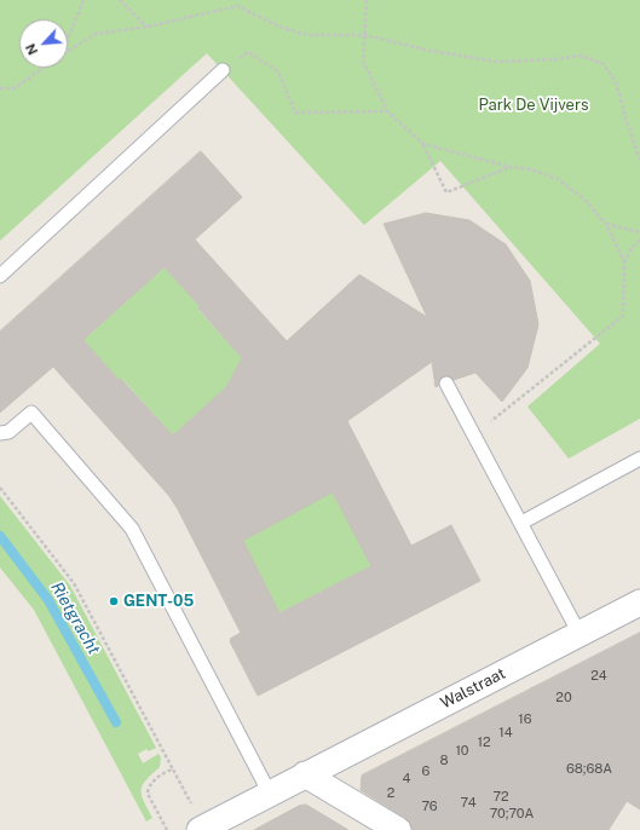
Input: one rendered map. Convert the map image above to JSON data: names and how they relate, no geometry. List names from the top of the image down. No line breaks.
{"streets":{"street":["Walstraat"]},"water":["Rietgracht"],"parks":["Park De Vijvers"],"places":["GENT-05"],"house_numbers":["24","20","16","14","12","10","8","68;68A","6","4","2","72","74","76","70;70A"],"north":"bottom left"}
